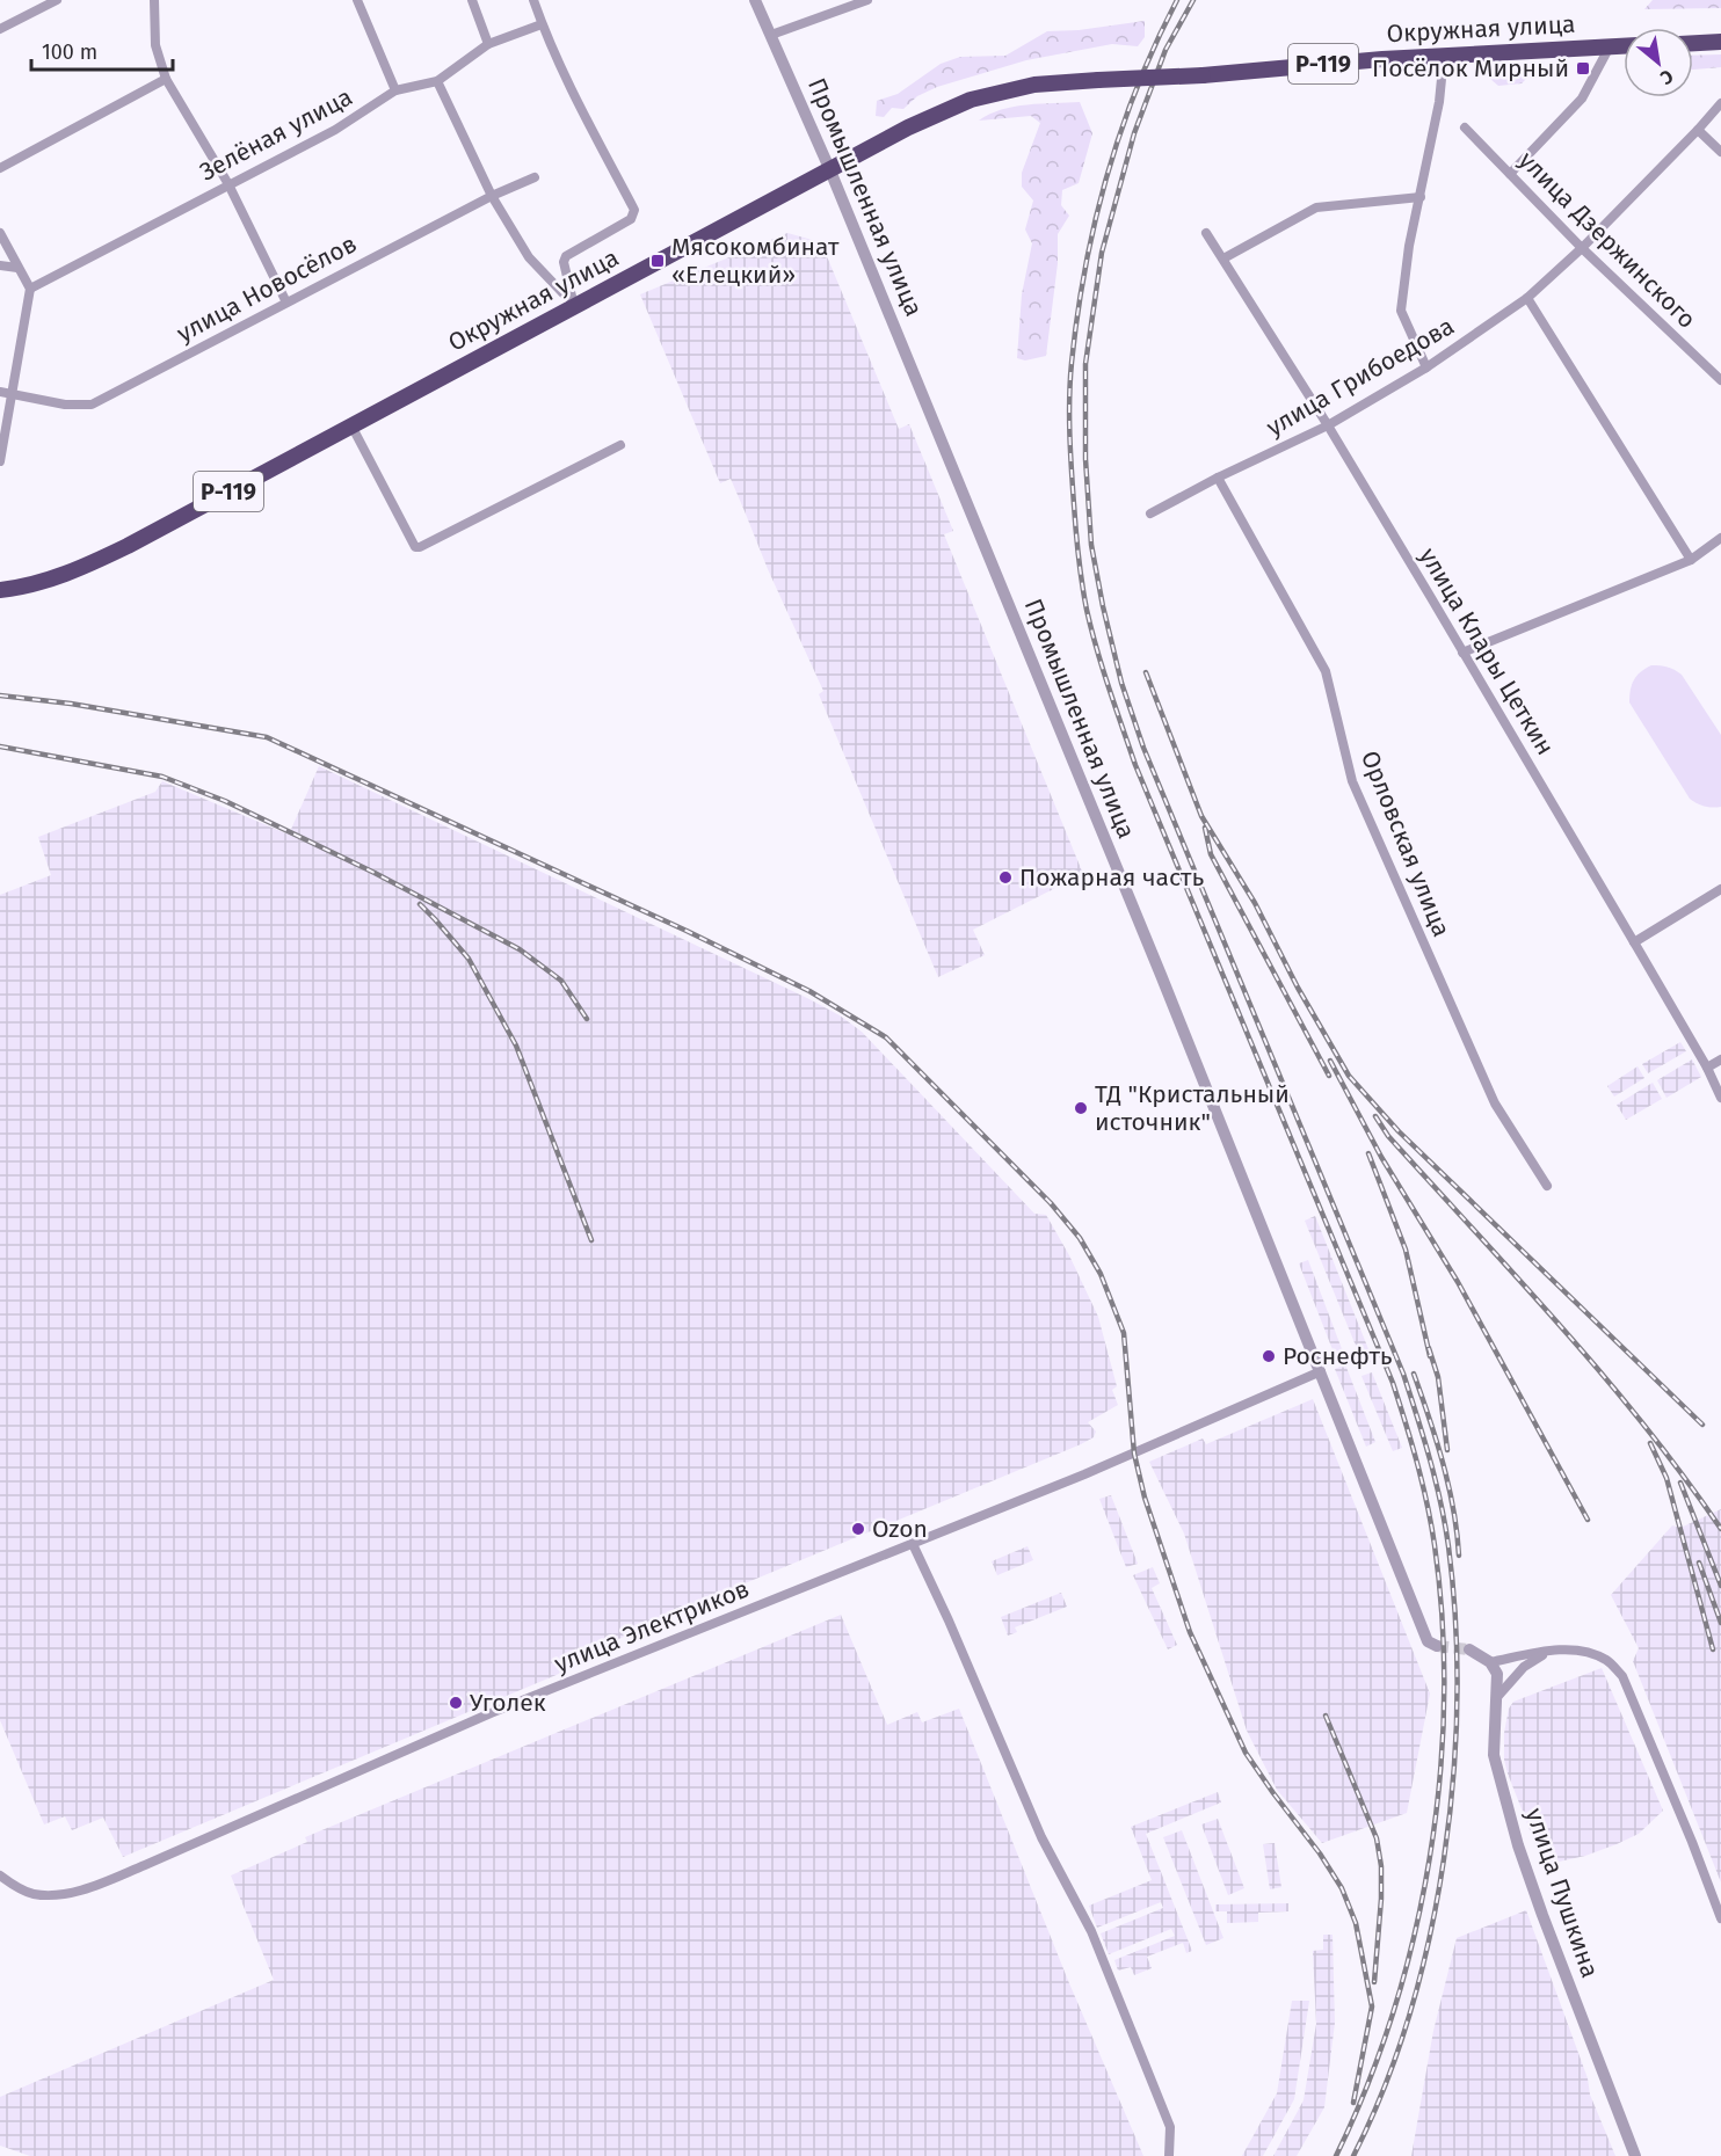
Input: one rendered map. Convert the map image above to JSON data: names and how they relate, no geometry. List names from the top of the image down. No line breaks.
{"streets":{"highway":["Окружная улица","Р-119"],"street":["Зелёная улица","Промышленная улица","улица Дзержинского","улица Новосёлов","улица Грибоедова","улица Клары Цеткин","Орловская улица","улица Электриков","улица Пушкина"]},"crossings":[["Окружная улица","Промышленная улица"],["Промышленная улица","улица Электриков"],["улица Дзержинского","улица Грибоедова"],["улица Грибоедова","улица Клары Цеткин"],["улица Грибоедова","Орловская улица"]],"places":{"transit":["Посёлок Мирный","Мясокомбинат «Елецкий»"],"other":["Пожарная часть","ТД \"Кристальный источник\"","Роснефть","Ozon","Уголек"]},"scale_bar":"100 m","north":"bottom right"}
